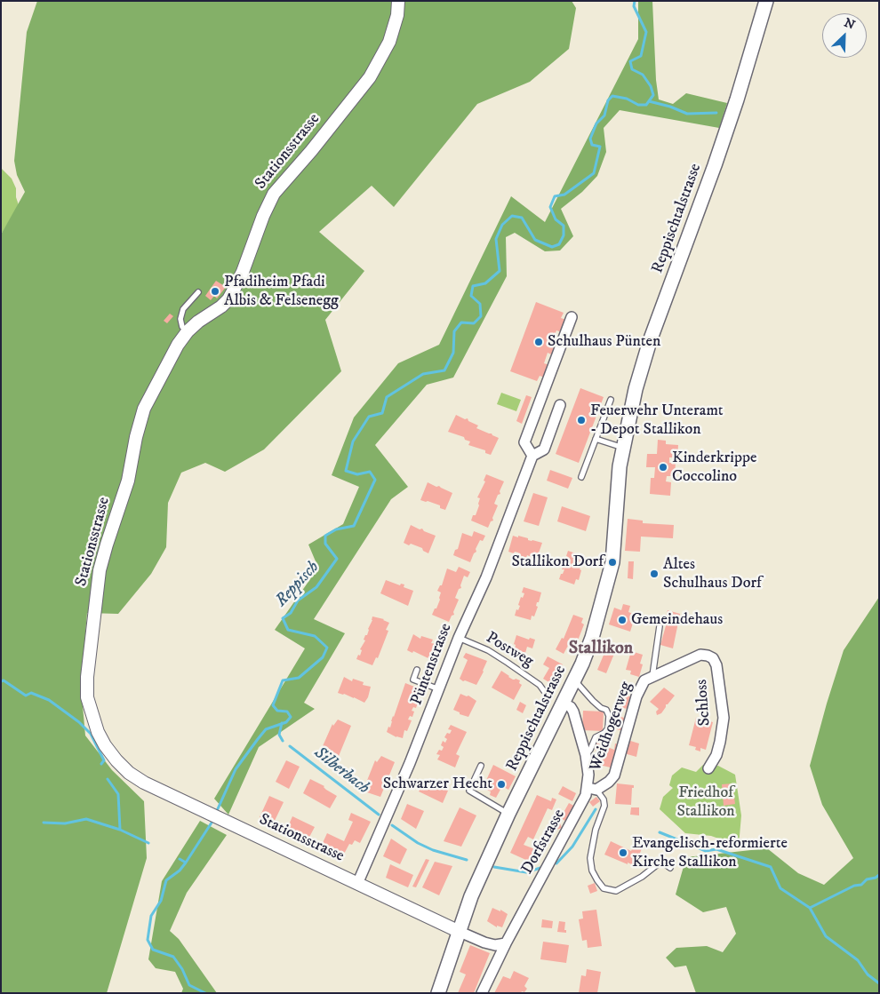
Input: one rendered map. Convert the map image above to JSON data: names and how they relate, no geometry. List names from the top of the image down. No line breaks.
{"streets":{"main road":["Reppischtalstrasse"],"street":["Stationsstrasse","Püntenstrasse","Schloss","Weidhogerweg","Dorfstrasse"],"lane":["Postweg"]},"crossings":[["Stationsstrasse","Reppischtalstrasse"],["Stationsstrasse","Püntenstrasse"],["Stationsstrasse","Dorfstrasse"],["Reppischtalstrasse","Dorfstrasse"],["Postweg","Püntenstrasse"],["Schloss","Weidhogerweg"],["Weidhogerweg","Dorfstrasse"]],"districts":["Stallikon"],"water":["Reppisch","Silberbach"],"parks":["Friedhof Stallikon"],"places":["Pfadiheim Pfadi Albis & Felsenegg","Schulhaus Pünten","Feuerwehr Unteramt - Depot Stallikon","Kinderkrippe Coccolino","Stallikon Dorf","Altes Schulhaus Dorf","Gemeindehaus","Schwarzer Hecht","Evangelisch-reformierte Kirche Stallikon"],"north":"top right"}
